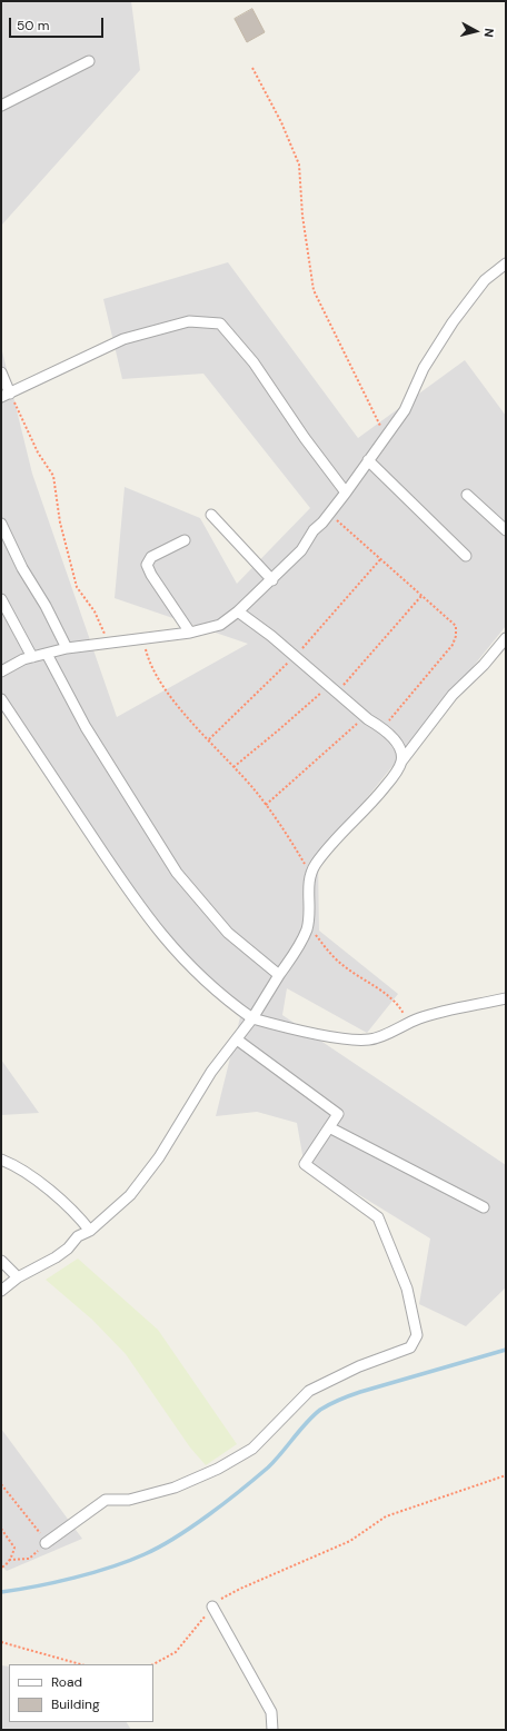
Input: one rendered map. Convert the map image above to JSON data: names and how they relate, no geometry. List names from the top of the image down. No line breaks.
{"legend":["Road","Building"],"scale_bar":"50 m","north":"right"}
